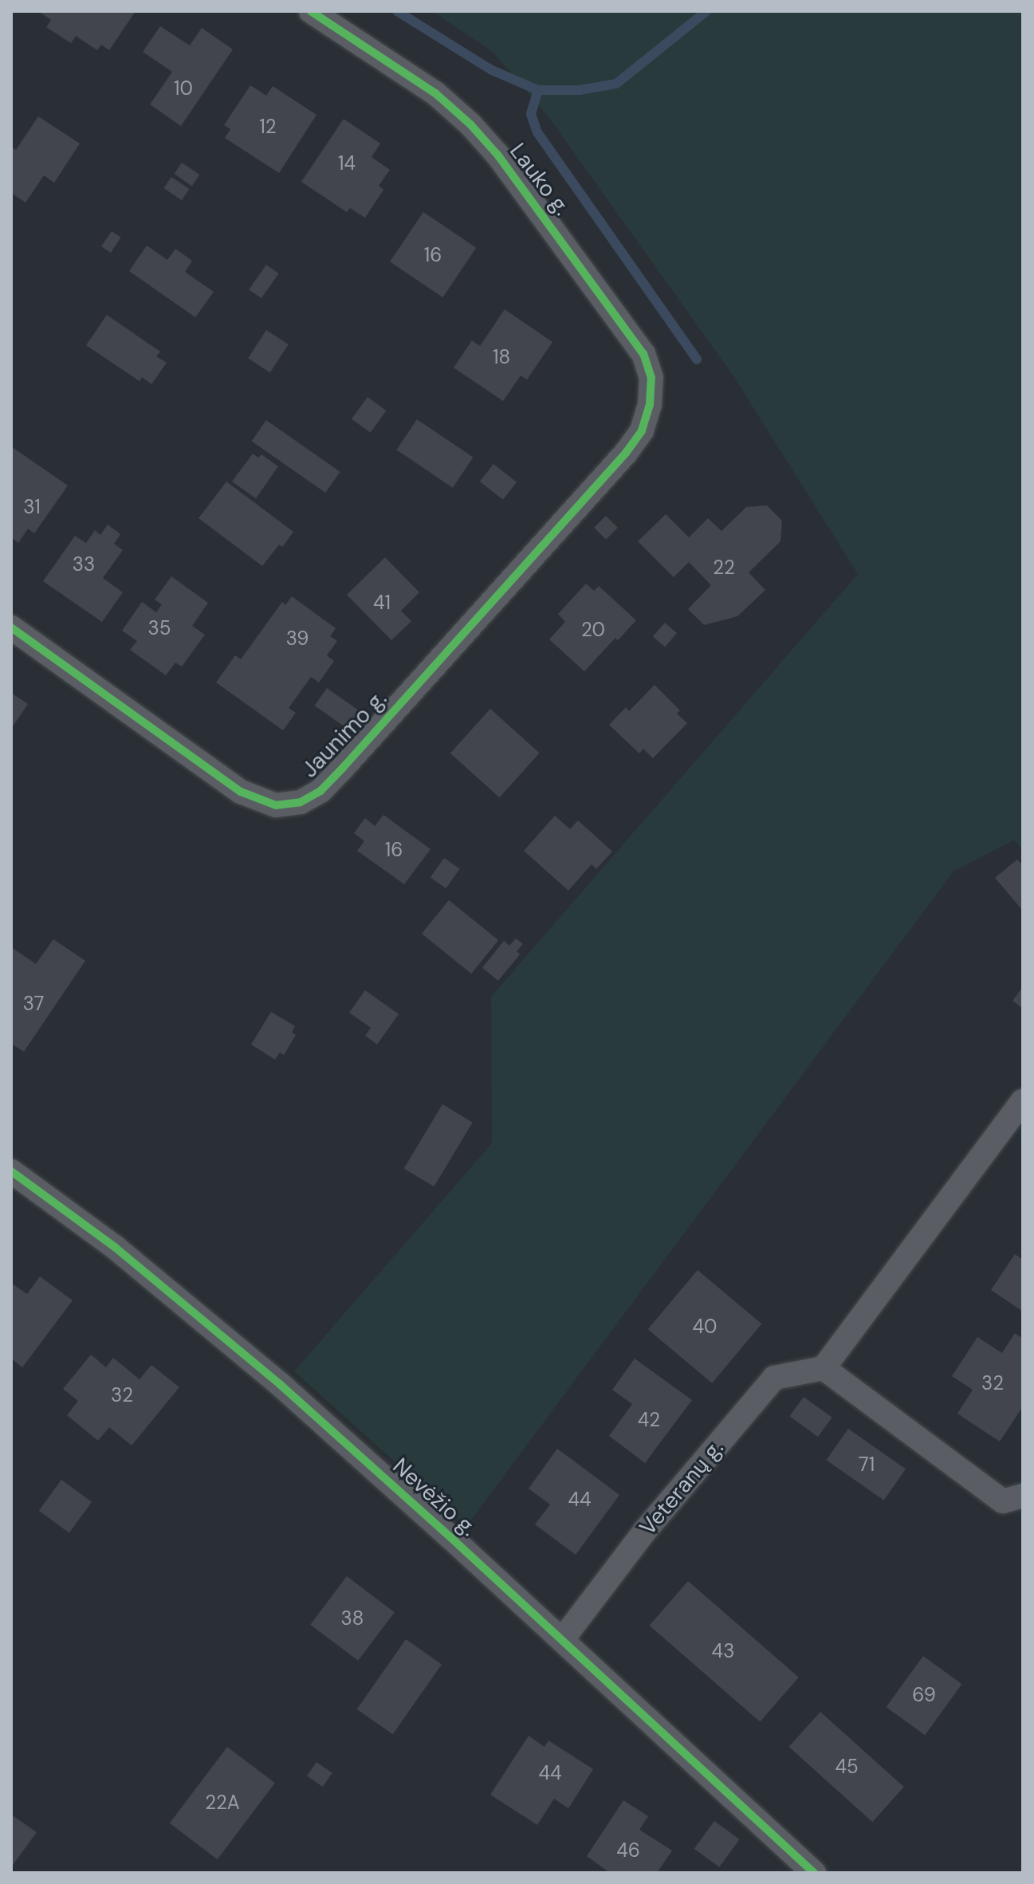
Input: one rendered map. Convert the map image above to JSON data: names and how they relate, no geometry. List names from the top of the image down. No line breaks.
{"streets":{"street":["Lauko g.","Jaunimo g.","Veteranų g.","Nevėžio g."]},"crossings":[["Lauko g.","Jaunimo g."],["Veteranų g.","Nevėžio g."]],"house_numbers":["10","12","14","16","18","31","33","22","41","35","20","39","16","37","40","32","32","42","71","44","38","43","69","45","44","22A","46"]}
